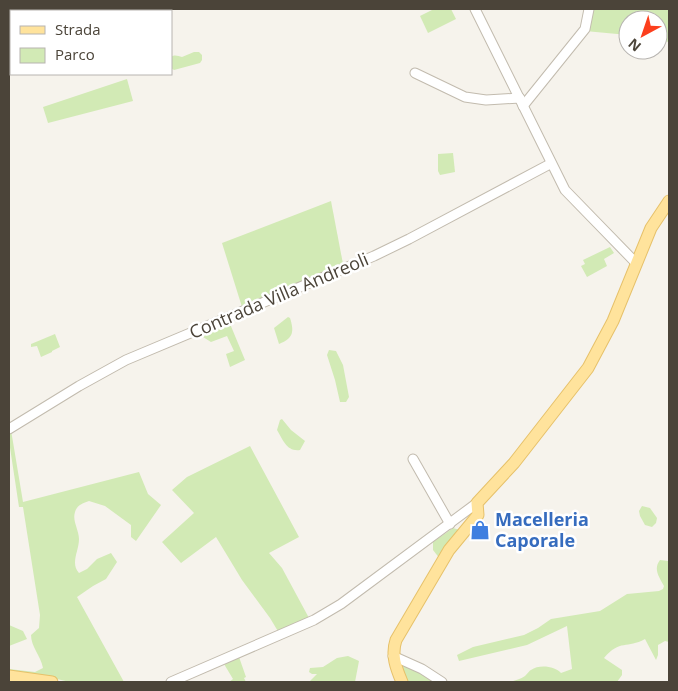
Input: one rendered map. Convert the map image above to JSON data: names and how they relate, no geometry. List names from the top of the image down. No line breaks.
{"streets":{"street":["Contrada Villa Andreoli"]},"places":{"shop":["Macelleria Caporale"]},"legend":["Strada","Parco"],"north":"bottom left"}
